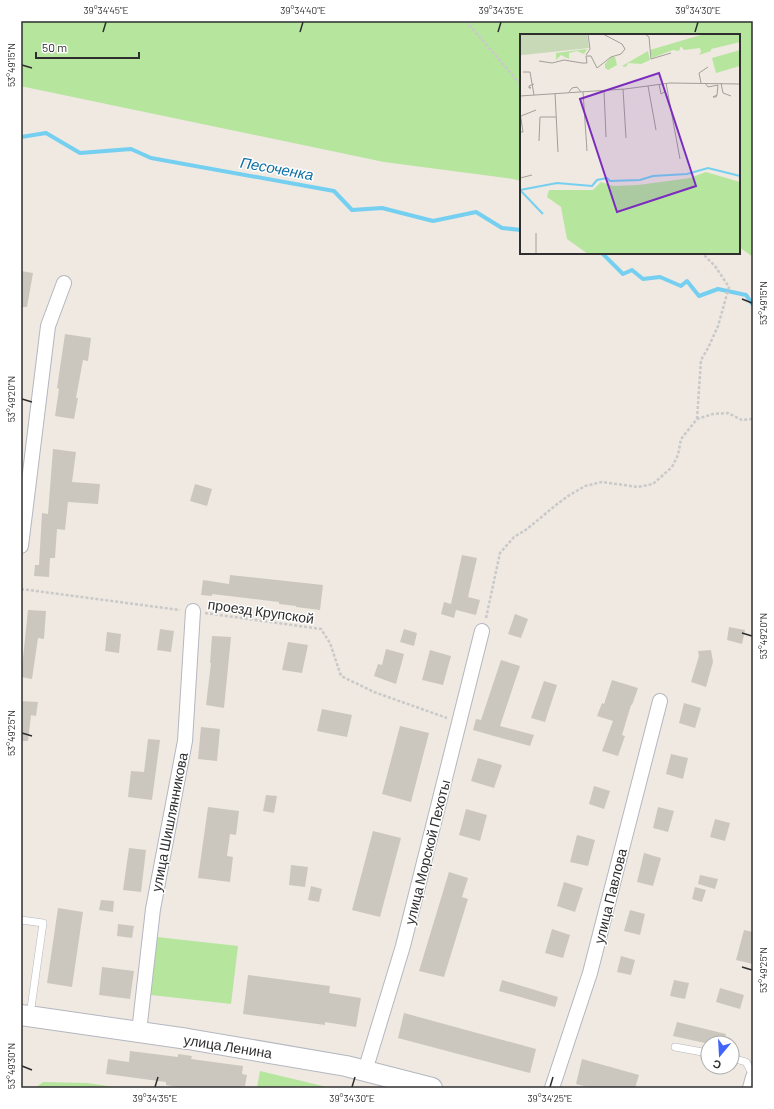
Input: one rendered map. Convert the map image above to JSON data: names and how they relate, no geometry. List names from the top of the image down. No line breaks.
{"streets":{"street":["улица Шишлянникова","улица Морской Пехоты","улица Павлова","улица Ленина"],"path":["проезд Крупской"]},"crossings":[["проезд Крупской","улица Шишлянникова"],["проезд Крупской","улица Морской Пехоты"],["улица Шишлянникова","улица Ленина"],["улица Морской Пехоты","улица Ленина"]],"water":["Песоченка"],"scale_bar":"50 m","north":"bottom","coordinates":["39°34'45\"E","39°34'40\"E","39°34'35\"E","39°34'30\"E","53°49'15\"N","53°49'20\"N","53°49'25\"N","53°49'30\"N","39°34'25\"E"]}
